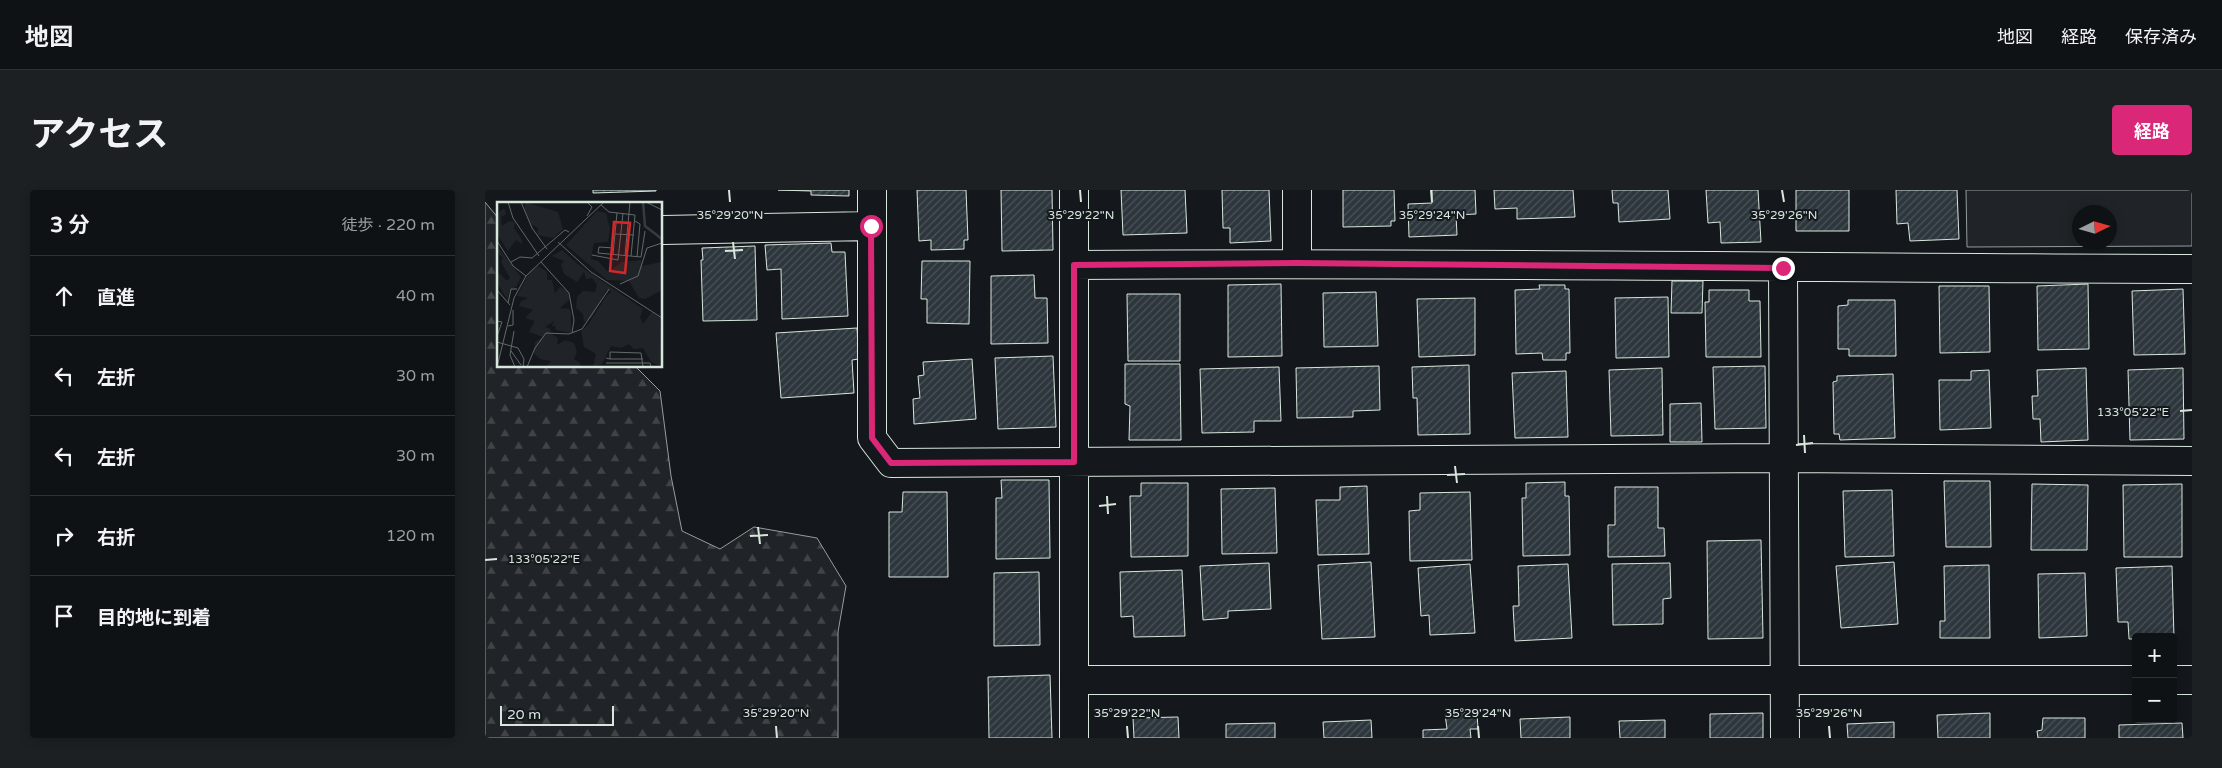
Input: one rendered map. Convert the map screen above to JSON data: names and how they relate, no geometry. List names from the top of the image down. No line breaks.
{"scale_bar":"20 m","north":"right","page":{"header":"地図","nav":["地図","経路","保存済み"],"title":"アクセス","buttons":"経路","heading":["3 分","徒歩 · 220 m"],"list":[["直進","40 m"],["左折","30 m"],["左折","30 m"],["右折","120 m"],"目的地に到着"],"map_buttons":["+","−"],"scale":"20 m"},"coordinates":["35°29'20\"N","35°29'22\"N","35°29'24\"N","35°29'26\"N","133°05'22\"E"]}
